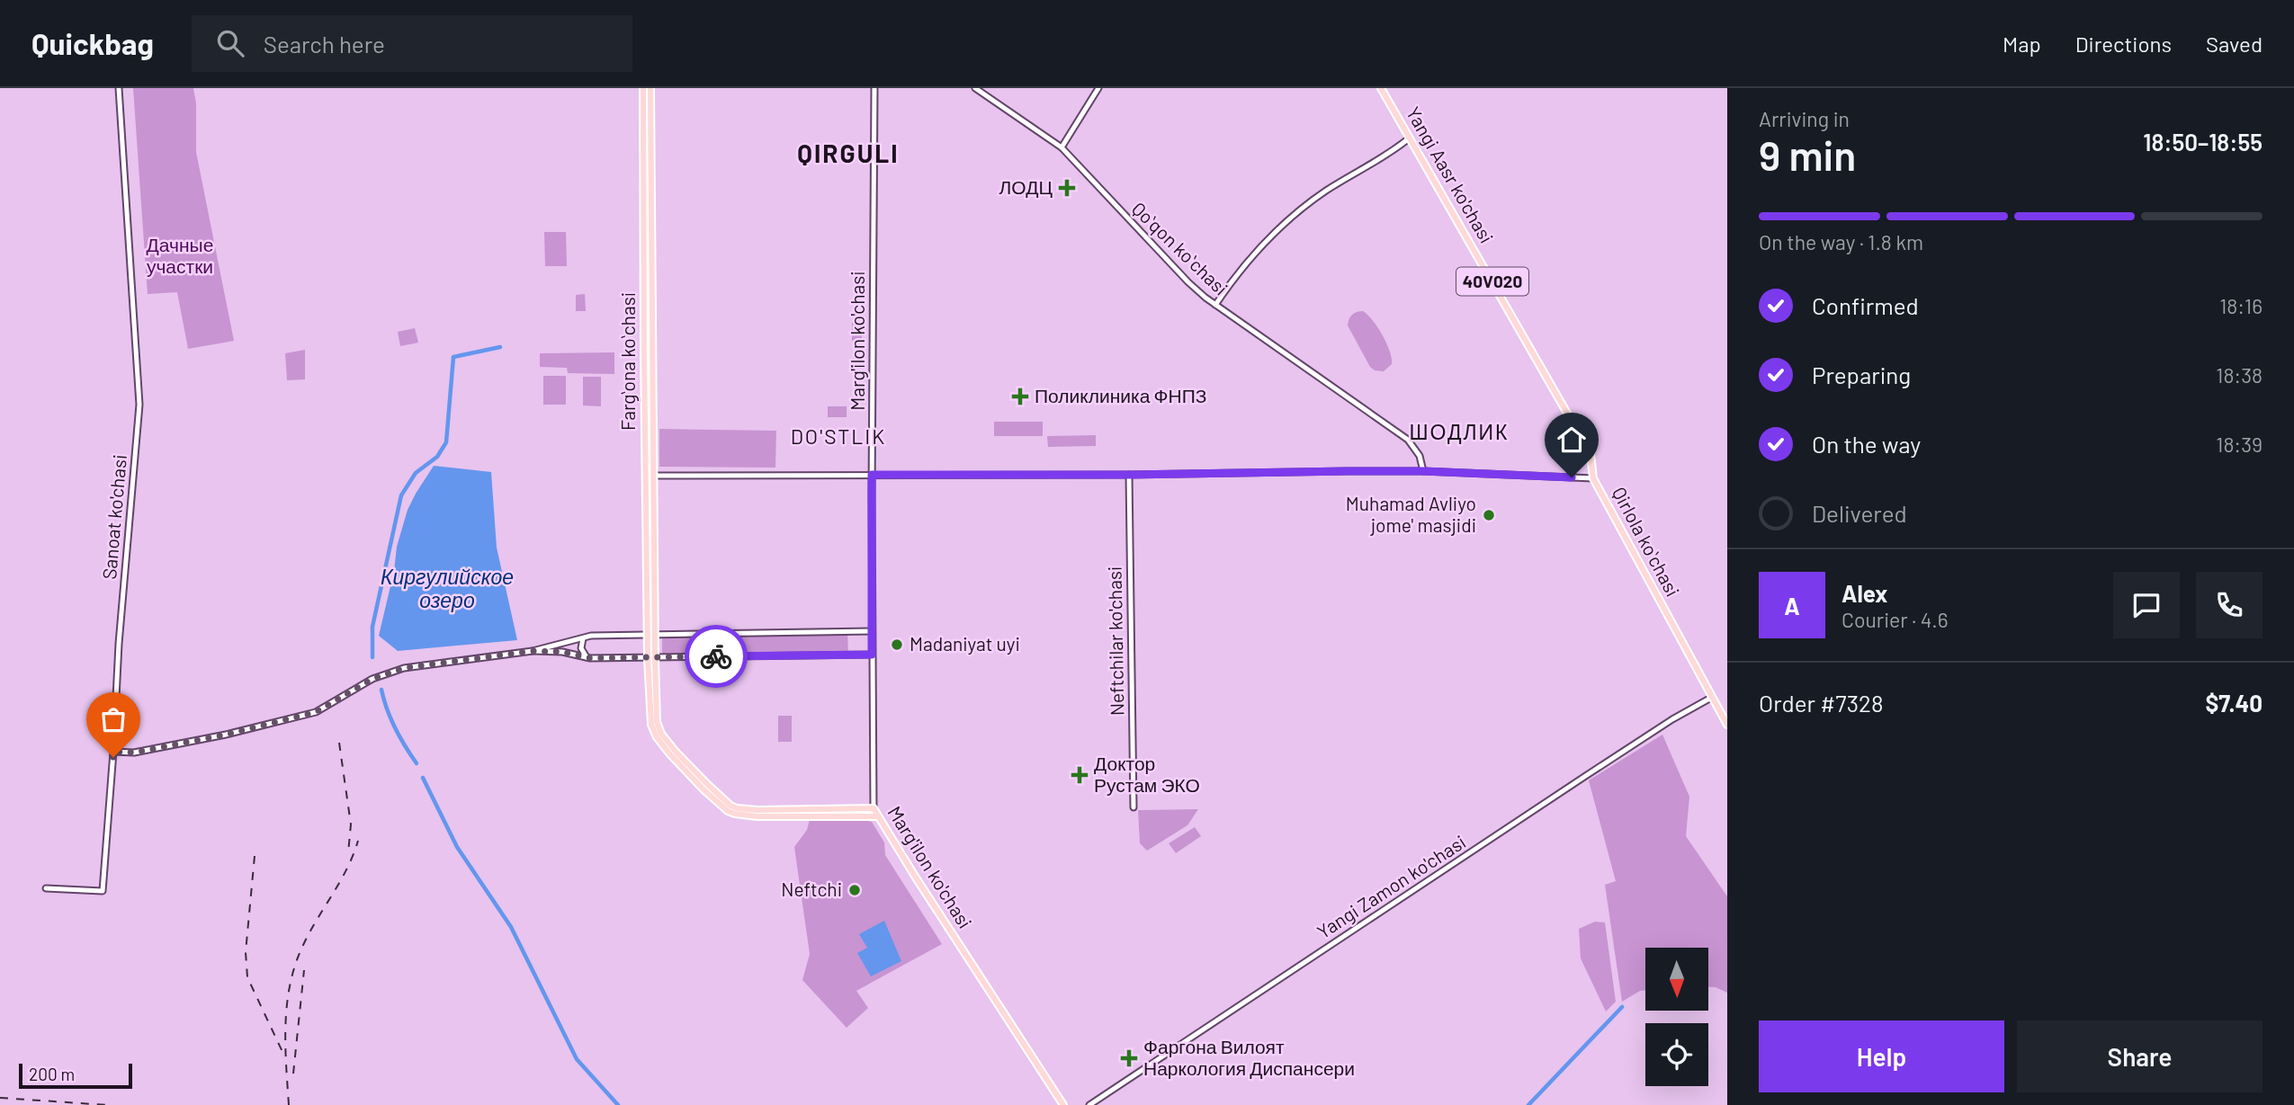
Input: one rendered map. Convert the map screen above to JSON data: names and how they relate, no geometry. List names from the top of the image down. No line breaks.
{"streets":{"main road":["Yangi Aasr ko'chasi","40V020","Marg'ilon ko'chasi","Fargʻona koʻchasi","Qirlola koʻchasi"],"street":["Qoʻqon koʻchasi","Sanoat ko'chasi","Neftchilar ko'chasi","Yangi Zamon ko'chasi"]},"crossings":[["Yangi Aasr ko'chasi","Qirlola koʻchasi"],["Qoʻqon koʻchasi","Qirlola koʻchasi"],["40V020","Qirlola koʻchasi"],["40V020","Yangi Zamon ko'chasi"],["Marg'ilon ko'chasi","Qirlola koʻchasi"],["Fargʻona koʻchasi","Qirlola koʻchasi"],["Qirlola koʻchasi","Neftchilar ko'chasi"],["Qirlola koʻchasi","Yangi Zamon ko'chasi"]],"districts":["QIRGULI","ШОДЛИК","DO'STLIK"],"water":["Киргулийское озеро"],"parks":["Дачные участки"],"places":{"health":["ЛОДЦ","Поликлиника ФНПЗ","Доктор Рустам ЭКО","Фаргона Вилоят Наркология Диспансери"],"other":["Muhamad Avliyo jome' masjidi","Madaniyat uyi","Neftchi"]},"scale_bar":"200 m","north":"bottom","page":{"header":"Quickbag","search":"Search here","nav":["Map","Directions","Saved"],"heading":["9 min","Arriving in","18:50–18:55"],"panel":["Alex","Courier · 4.6","Order #7328","$7.40"],"bar":"On the way · 1.8 km","list":[["Confirmed","18:16"],["Preparing","18:38"],["On the way","18:39"],"Delivered"],"round":"A","buttons":["Help","Share"],"scale":"200 m"}}
